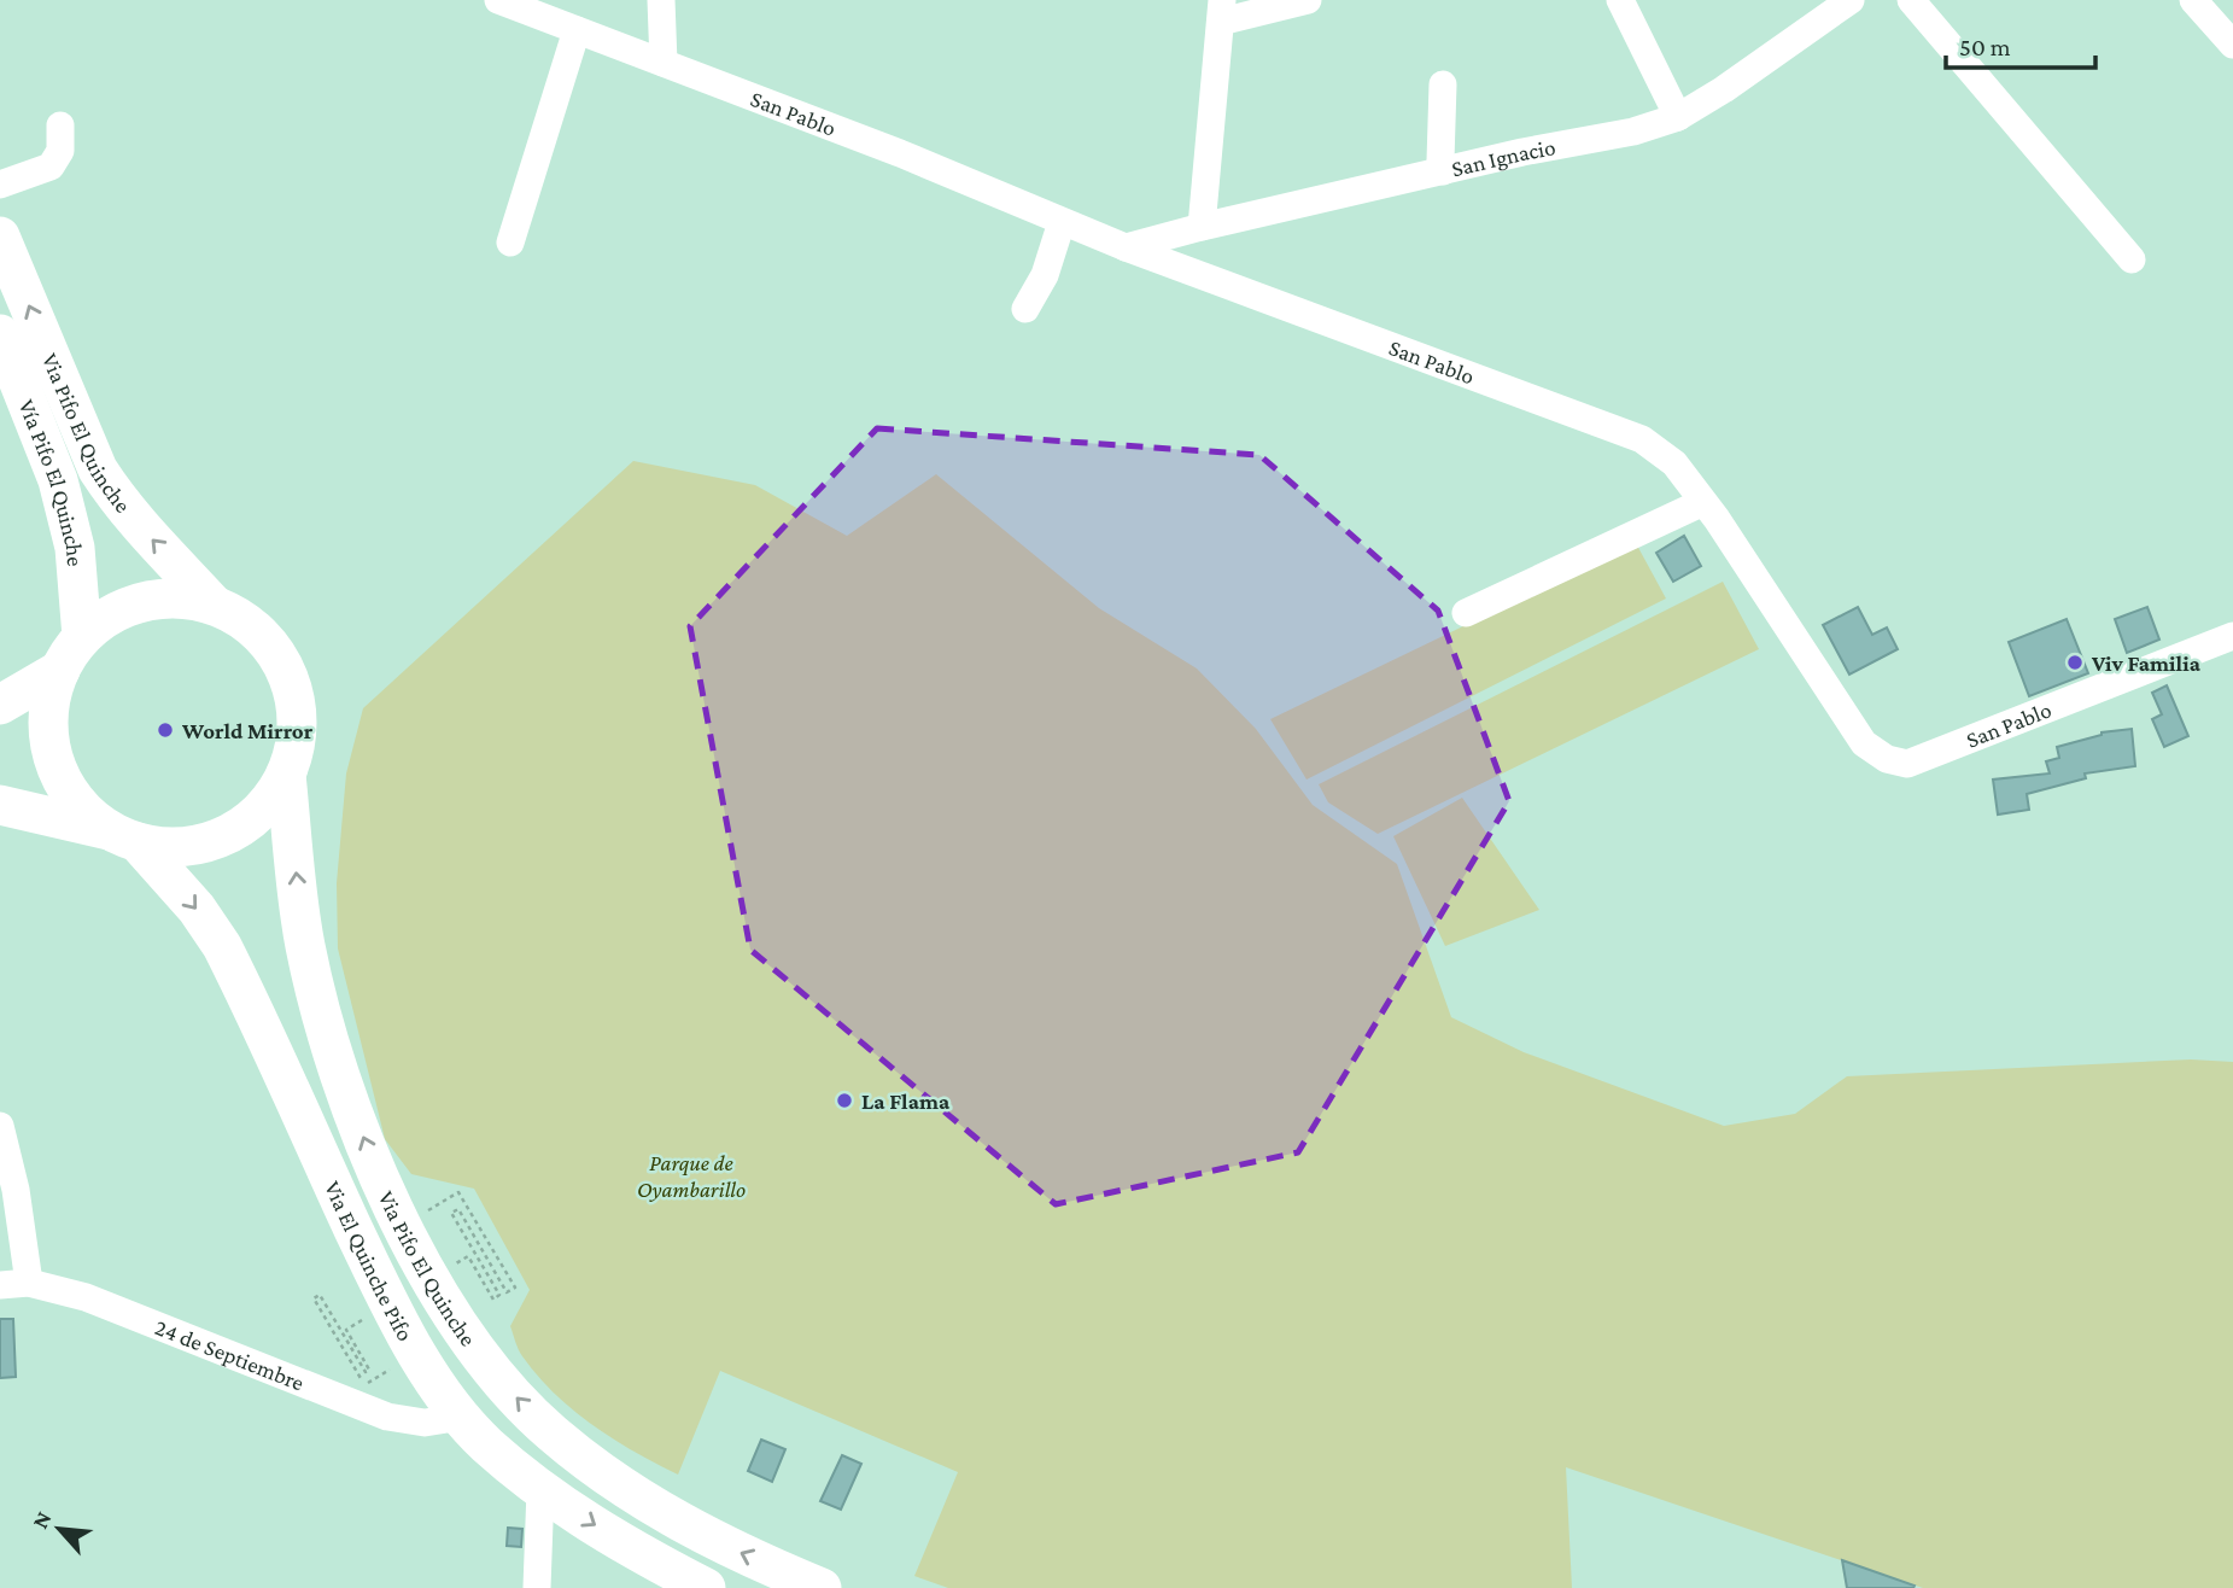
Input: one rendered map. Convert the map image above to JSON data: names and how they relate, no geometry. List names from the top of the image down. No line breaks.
{"streets":{"highway":["Via Pifo El Quinche","Vía Pifo El Quinche","Via El Quinche Pifo"],"street":["San Pablo","San Ignacio","24 de Septiembre"]},"crossings":[["San Pablo","San Ignacio"],["Via Pifo El Quinche","Vía Pifo El Quinche"],["Via Pifo El Quinche","Via El Quinche Pifo"],["Vía Pifo El Quinche","Via El Quinche Pifo"],["Via El Quinche Pifo","24 de Septiembre"]],"one_way":["Via Pifo El Quinche","Via El Quinche Pifo"],"parks":["Parque de Oyambarillo"],"places":["Viv Familia","World Mirror","La Flama"],"scale_bar":"50 m","north":"top left"}
